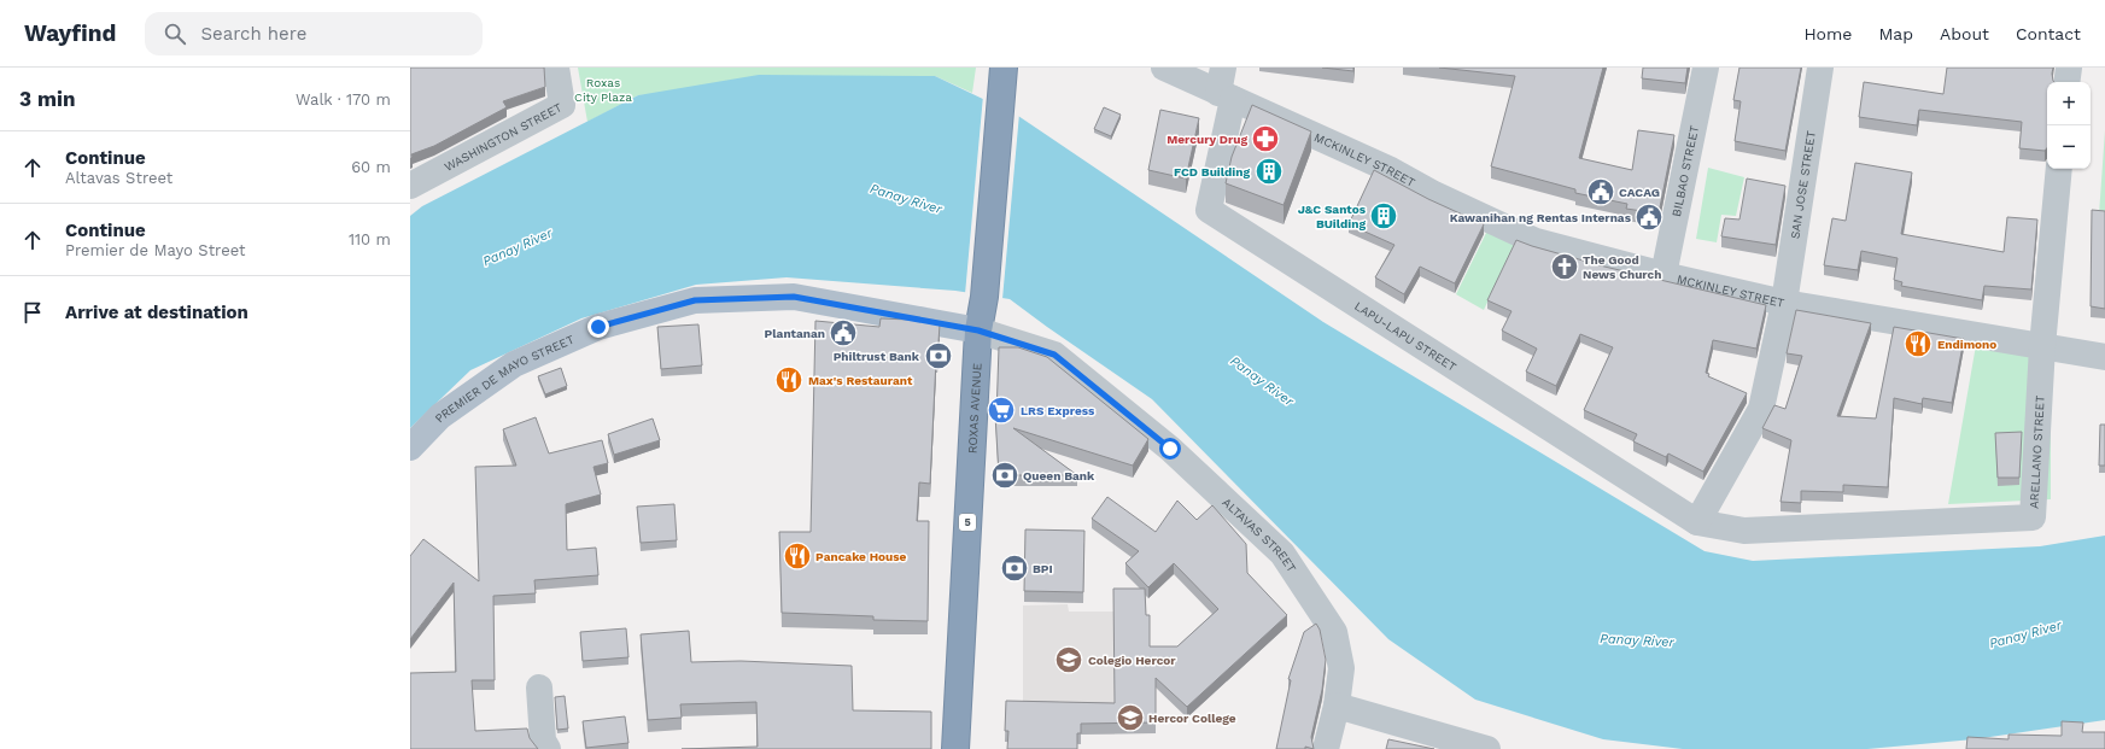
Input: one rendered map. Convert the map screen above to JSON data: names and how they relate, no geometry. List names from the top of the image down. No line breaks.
{"streets":{"highway":["ROXAS AVENUE","5"],"main road":["PREMIER DE MAYO STREET"],"street":["WASHINGTON STREET","MCKINLEY STREET","BILBAO STREET","SAN JOSE STREET","LAPU-LAPU STREET","ARELLANO STREET","ALTAVAS STREET"]},"crossings":[["MCKINLEY STREET","BILBAO STREET"],["MCKINLEY STREET","SAN JOSE STREET"],["MCKINLEY STREET","LAPU-LAPU STREET"],["MCKINLEY STREET","ARELLANO STREET"],["SAN JOSE STREET","LAPU-LAPU STREET"],["SAN JOSE STREET","ARELLANO STREET"],["LAPU-LAPU STREET","ARELLANO STREET"],["PREMIER DE MAYO STREET","ROXAS AVENUE"],["PREMIER DE MAYO STREET","ALTAVAS STREET"],["ROXAS AVENUE","ALTAVAS STREET"]],"water":["Panay River"],"parks":["Roxas City Plaza"],"places":{"pharmacy":["Mercury Drug"],"building":["FCD Building","J&C Santos BUilding"],"public building":["CACAG","Kawanihan ng Rentas Internas","Plantanan"],"church":["The Good News Church"],"restaurant":["Endimono","Max's Restaurant","Pancake House"],"bank":["Philtrust Bank","Queen Bank","BPI"],"supermarket":["LRS Express"],"school or university":["Colegio Hercor","Hercor College"]},"page":{"header":"Wayfind","search":"Search here","nav":["Home","Map","About","Contact"],"heading":["3 min","Walk · 170 m"],"map_buttons":["+","−"],"list":[["Continue","Altavas Street","60 m"],["Continue","Premier de Mayo Street","110 m"],"Arrive at destination"]}}
